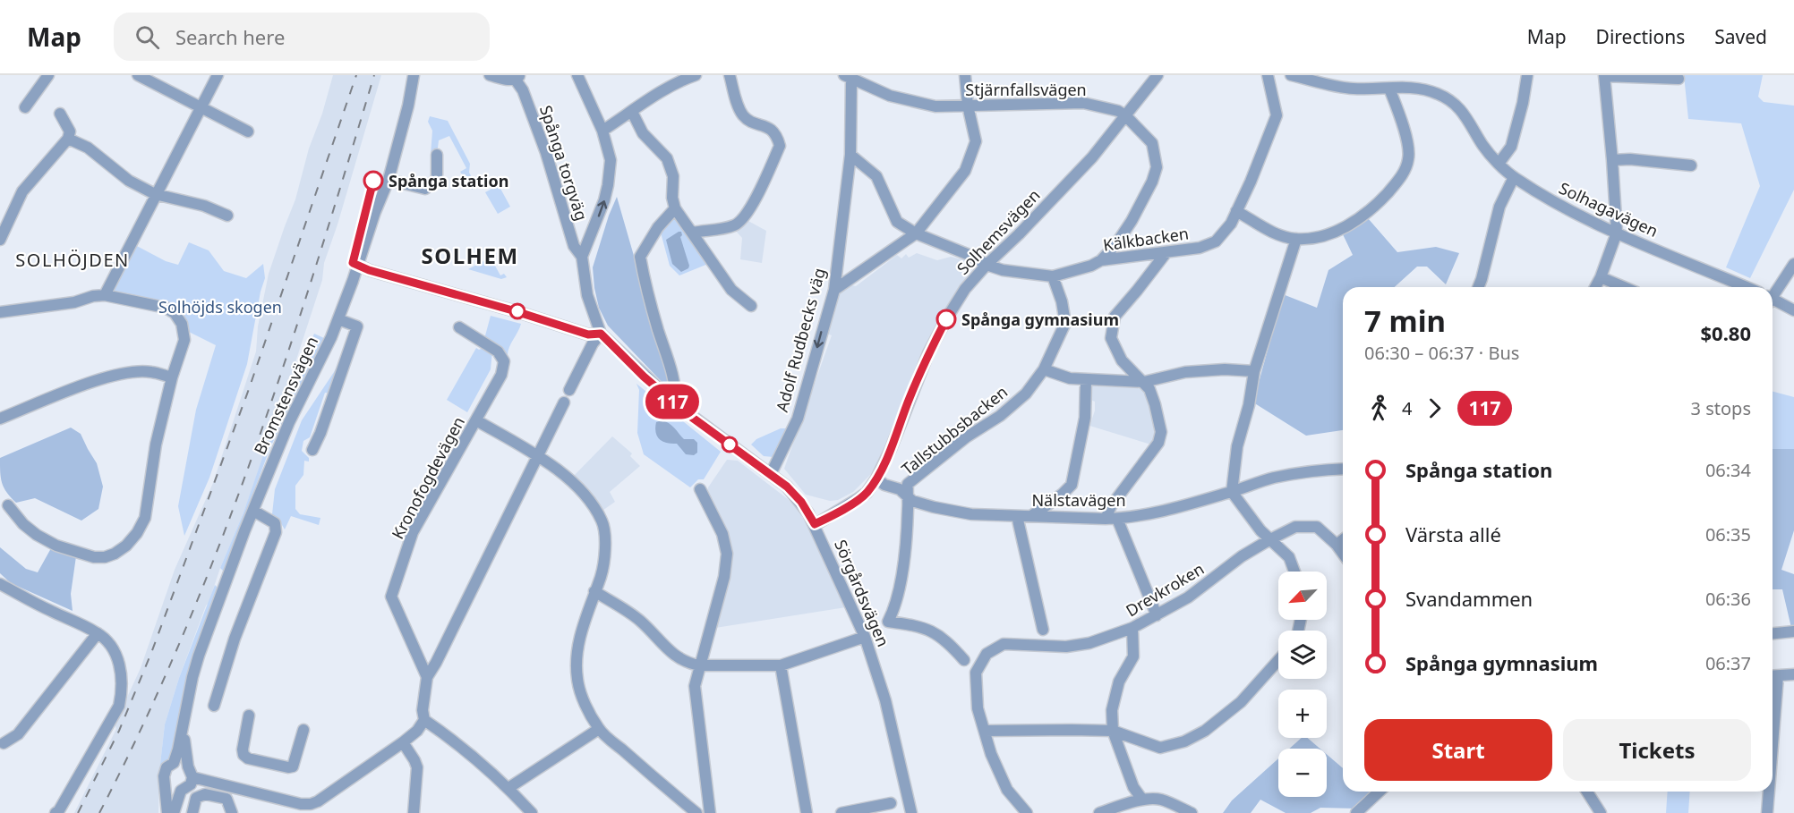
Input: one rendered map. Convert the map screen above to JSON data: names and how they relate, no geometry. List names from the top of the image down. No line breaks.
{"streets":{"street":["Stjärnfallsvägen","Spånga torgväg","Solhagavägen","Solhemsvägen","Kälkbacken","Adolf Rudbecks väg","Bromstensvägen","Tallstubbsbacken","Kronofogdevägen","Nälstavägen","Drevkroken","Sörgårdsvägen"]},"crossings":[["Stjärnfallsvägen","Solhemsvägen"],["Stjärnfallsvägen","Kälkbacken"],["Stjärnfallsvägen","Adolf Rudbecks väg"],["Spånga torgväg","Sörgårdsvägen"],["Solhemsvägen","Kälkbacken"],["Solhemsvägen","Nälstavägen"],["Solhemsvägen","Sörgårdsvägen"],["Kälkbacken","Adolf Rudbecks väg"],["Kälkbacken","Tallstubbsbacken"],["Adolf Rudbecks väg","Sörgårdsvägen"],["Tallstubbsbacken","Nälstavägen"]],"one_way":["Adolf Rudbecks väg"],"districts":["SOLHEM","SOLHÖJDEN"],"parks":["Solhöjds skogen"],"places":["Spånga station","Spånga gymnasium"],"lines":["bus line 117"],"north":"bottom left","page":{"header":"Map","search":"Search here","nav":["Map","Directions","Saved"],"on_map":"117","heading":["7 min","06:30 – 06:37 · Bus","$0.80"],"legs":["4","117","3 stops"],"list":[{"name":"Spånga station","value":"06:34"},{"name":"Värsta allé","value":"06:35"},{"name":"Svandammen","value":"06:36"},{"name":"Spånga gymnasium","value":"06:37"}],"map_buttons":["+","−"],"buttons":["Start","Tickets"]}}
